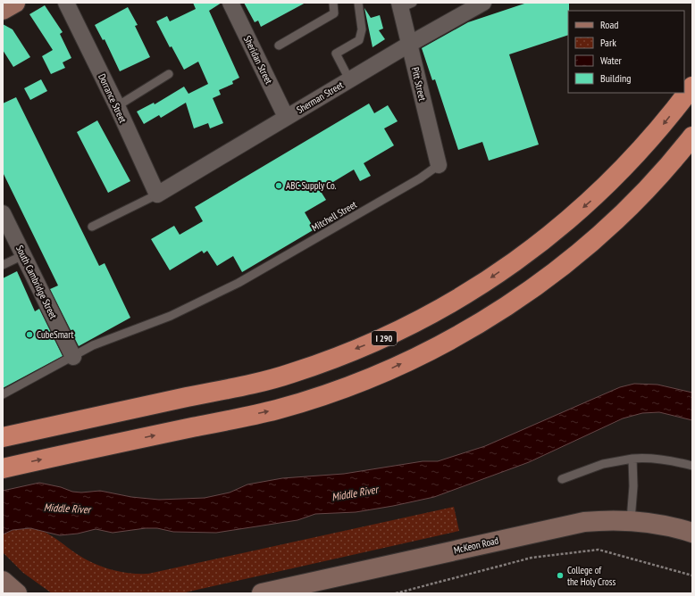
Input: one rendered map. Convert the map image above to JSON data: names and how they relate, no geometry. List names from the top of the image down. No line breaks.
{"streets":{"highway":["I 290"],"main road":["McKeon Road"],"street":["Sheridan Street","Pitt Street","Sherman Street","Dorrance Street","South Cambridge Street"],"lane":["Mitchell Street"]},"crossings":[["Sheridan Street","Sherman Street"],["Pitt Street","Sherman Street"],["Pitt Street","Mitchell Street"],["Sherman Street","Dorrance Street"],["Mitchell Street","South Cambridge Street"]],"water":["Middle River"],"places":["ABC Supply Co.","CubeSmart","College of the Holy Cross"],"legend":["Road","Park","Water","Building"]}
